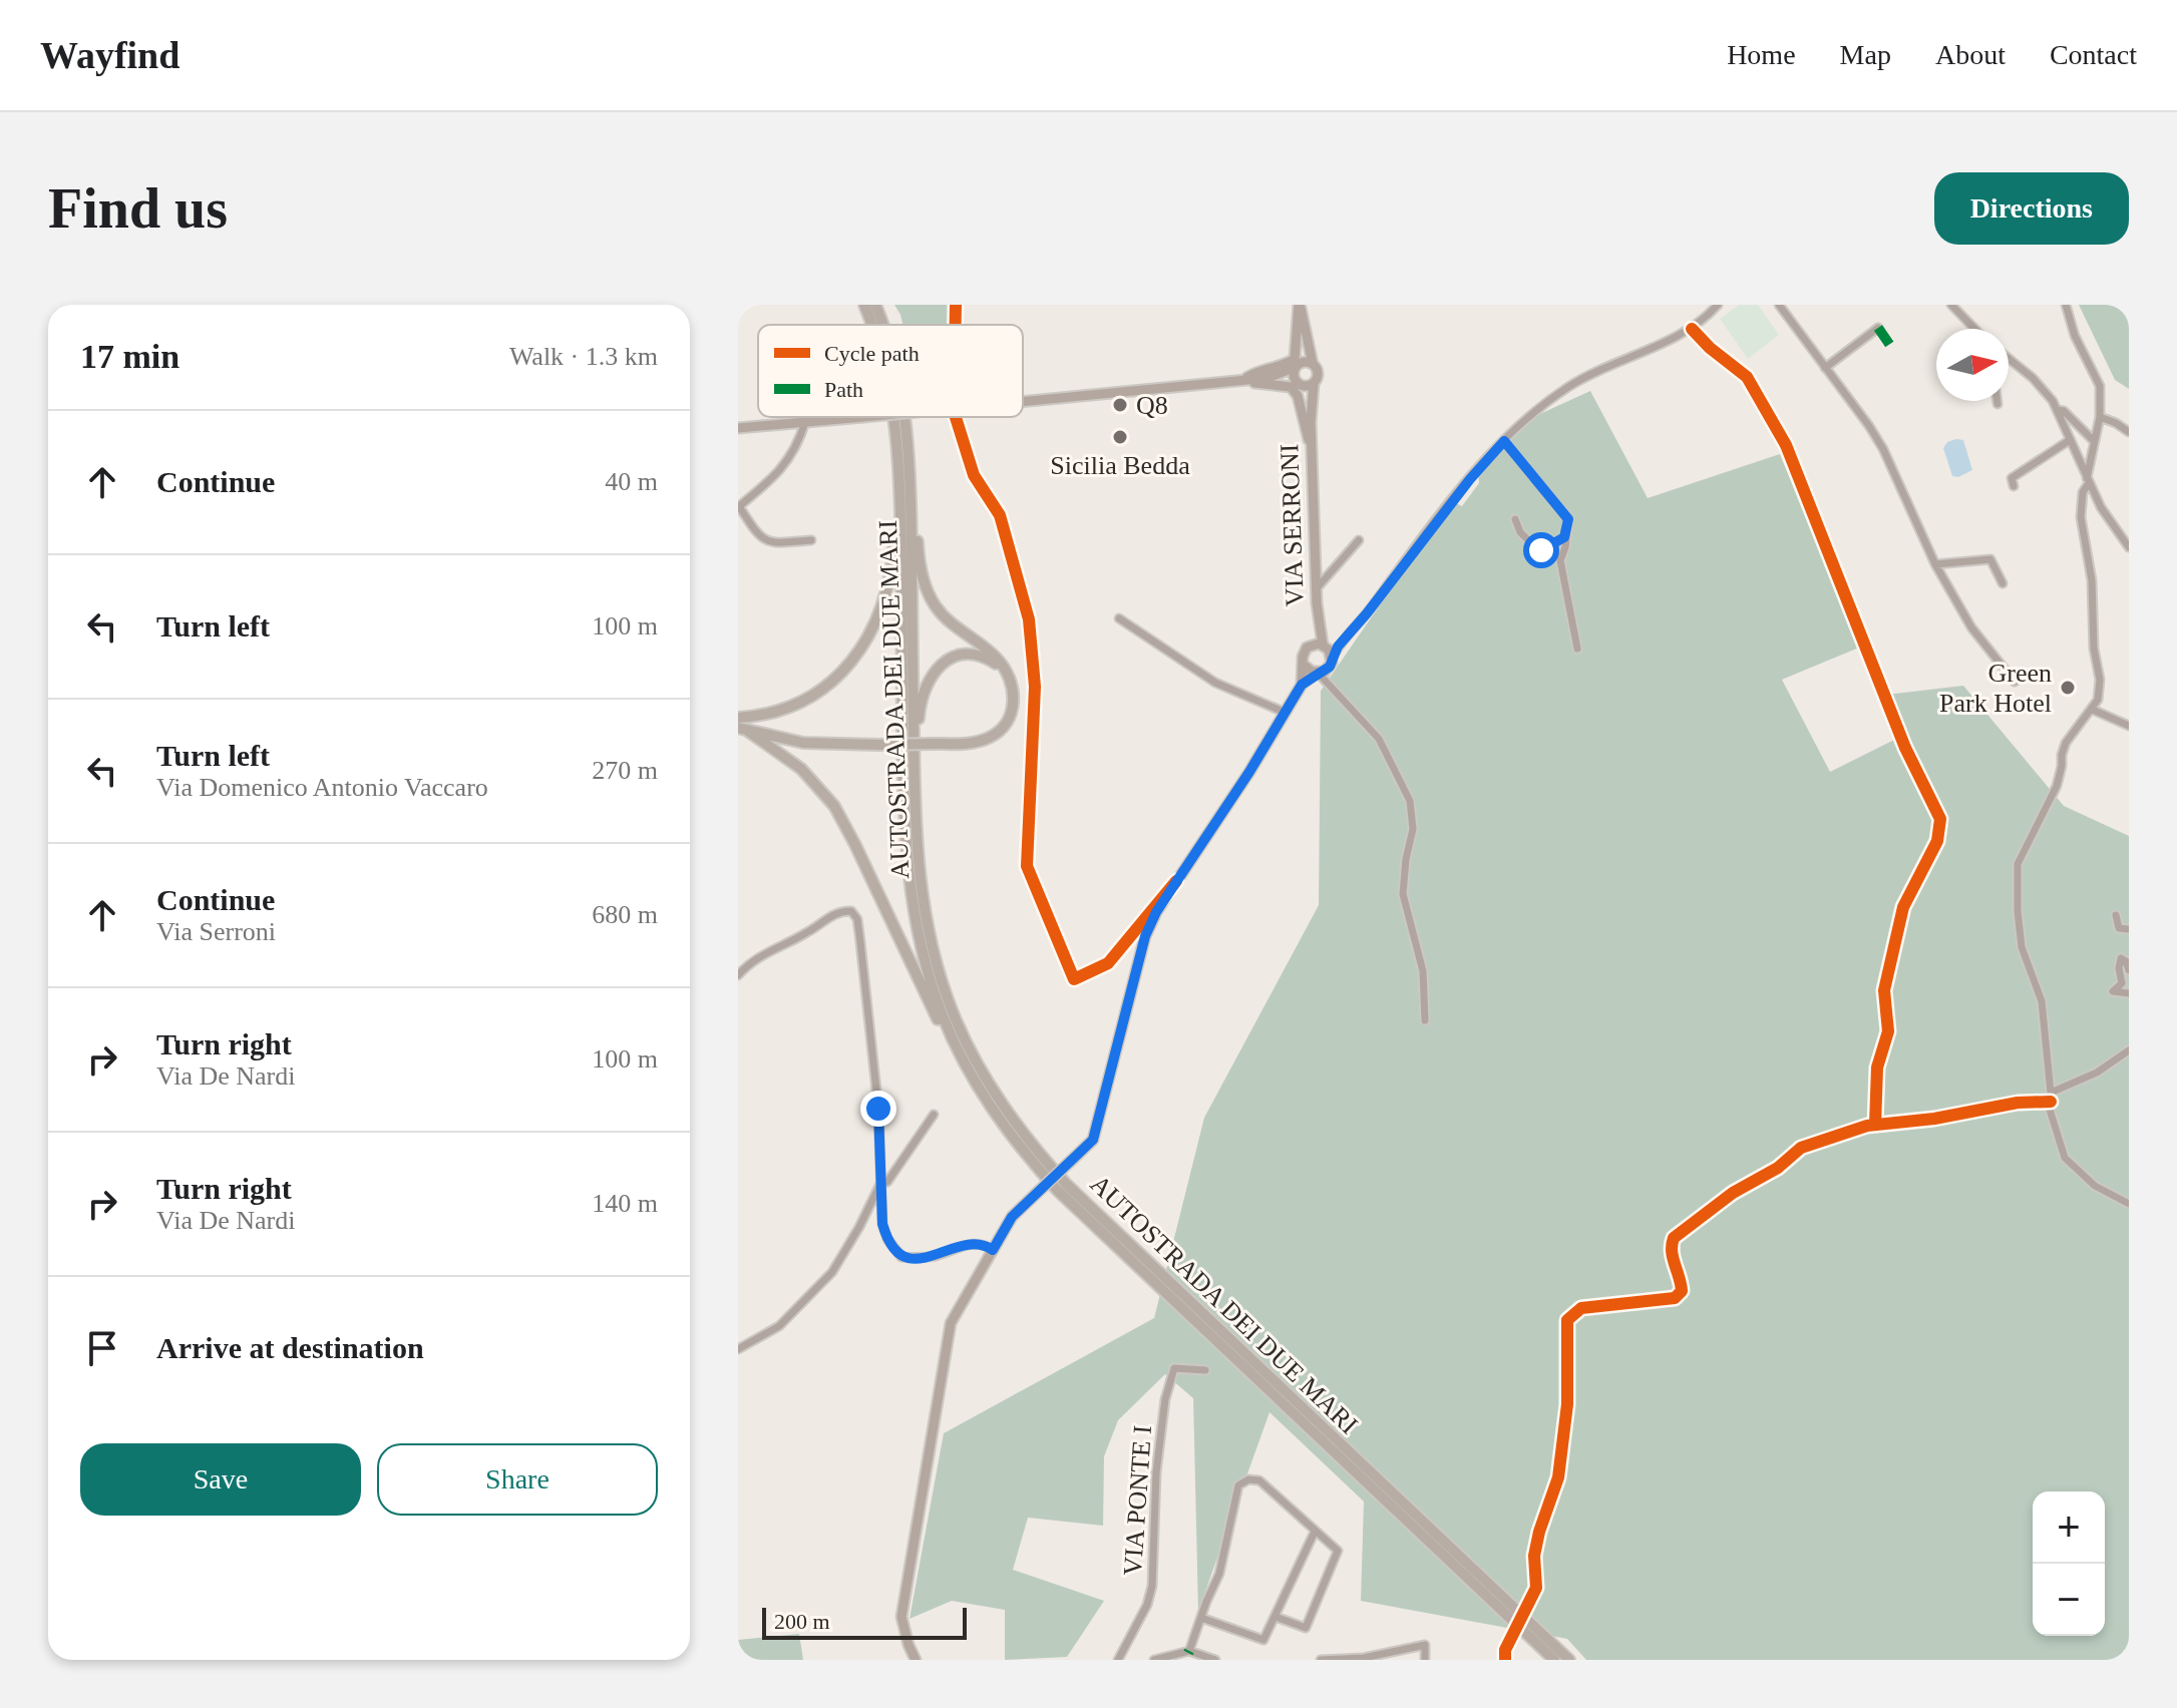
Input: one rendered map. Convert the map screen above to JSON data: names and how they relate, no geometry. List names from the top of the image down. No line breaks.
{"streets":{"highway":["AUTOSTRADA DEI DUE MARI"],"main road":["VIA SERRONI"],"street":["VIA PONTE I"]},"places":["Q8","Sicilia Bedda","Green Park Hotel"],"legend":["Cycle path","Path"],"scale_bar":"200 m","north":"right","page":{"header":"Wayfind","nav":["Home","Map","About","Contact"],"buttons":["Directions",["Save","Share"]],"title":"Find us","heading":["17 min","Walk · 1.3 km"],"list":[["Continue","40 m"],["Turn left","100 m"],["Turn left","Via Domenico Antonio Vaccaro","270 m"],["Continue","Via Serroni","680 m"],["Turn right","Via De Nardi","100 m"],["Turn right","Via De Nardi","140 m"],"Arrive at destination"],"map_buttons":["+","−"],"scale":"200 m"}}
